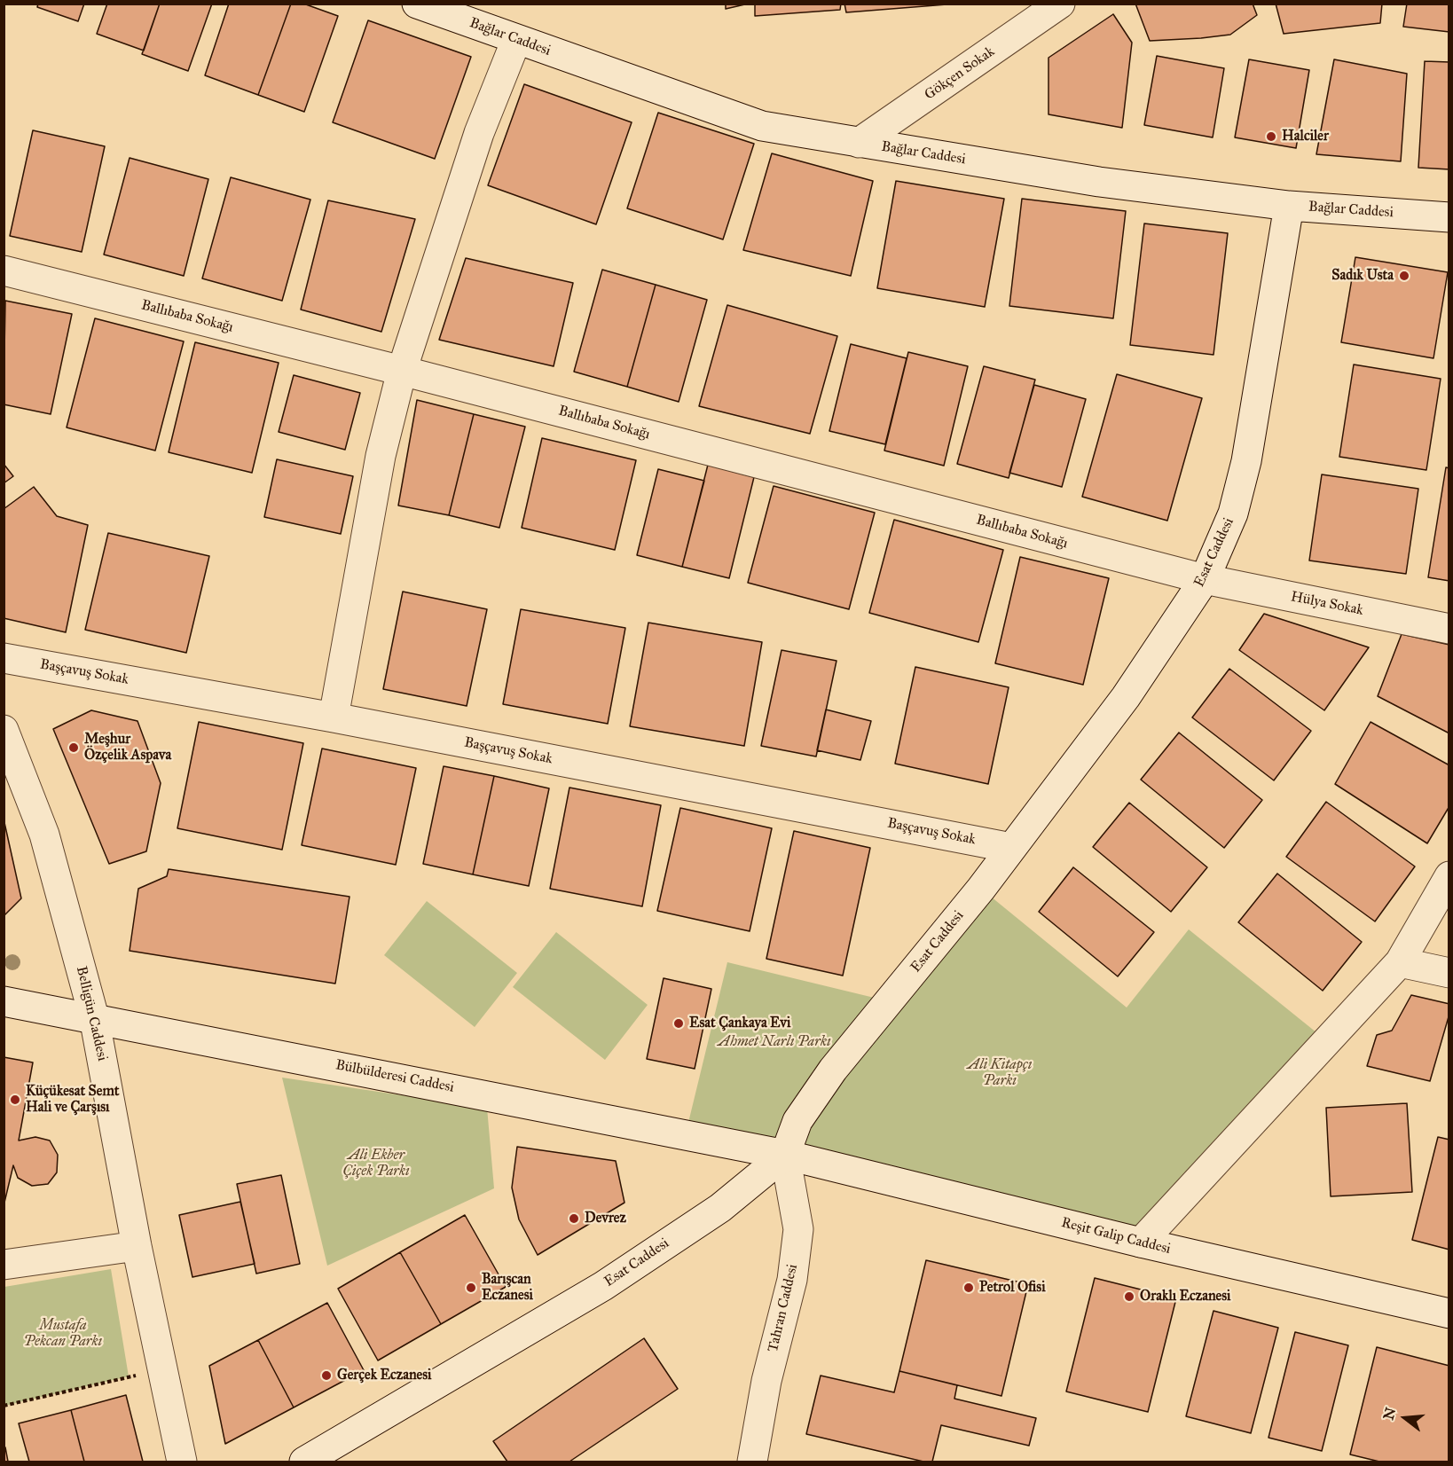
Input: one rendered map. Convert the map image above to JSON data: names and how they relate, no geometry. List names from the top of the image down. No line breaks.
{"streets":{"street":["Bağlar Caddesi","Gökçen Sokak","Ballıbaba Sokağı","Esat Caddesi","Hülya Sokak","Başçavuş Sokak","Belligün Caddesi","Bülbülderesi Caddesi","Reşit Galip Caddesi","Tahran Caddesi"]},"crossings":[["Bağlar Caddesi","Gökçen Sokak"],["Bağlar Caddesi","Esat Caddesi"],["Ballıbaba Sokağı","Esat Caddesi"],["Ballıbaba Sokağı","Hülya Sokak"],["Esat Caddesi","Hülya Sokak"],["Esat Caddesi","Başçavuş Sokak"],["Esat Caddesi","Bülbülderesi Caddesi"],["Esat Caddesi","Reşit Galip Caddesi"],["Esat Caddesi","Tahran Caddesi"],["Belligün Caddesi","Bülbülderesi Caddesi"],["Bülbülderesi Caddesi","Reşit Galip Caddesi"],["Bülbülderesi Caddesi","Tahran Caddesi"],["Reşit Galip Caddesi","Tahran Caddesi"]],"parks":["Ahmet Narlı Parkı","Ali Kitapçı Parkı","Ali Ekber Çiçek Parkı","Mustafa Pekcan Parkı"],"places":["Halciler","Sadık Usta","Meşhur Özçelik Aspava","Esat Çankaya Evi","Küçükesat Semt Hali ve Çarşısı","Devrez","Barışcan Eczanesi","Petrol Ofisi","Oraklı Eczanesi","Gerçek Eczanesi"],"north":"left"}
